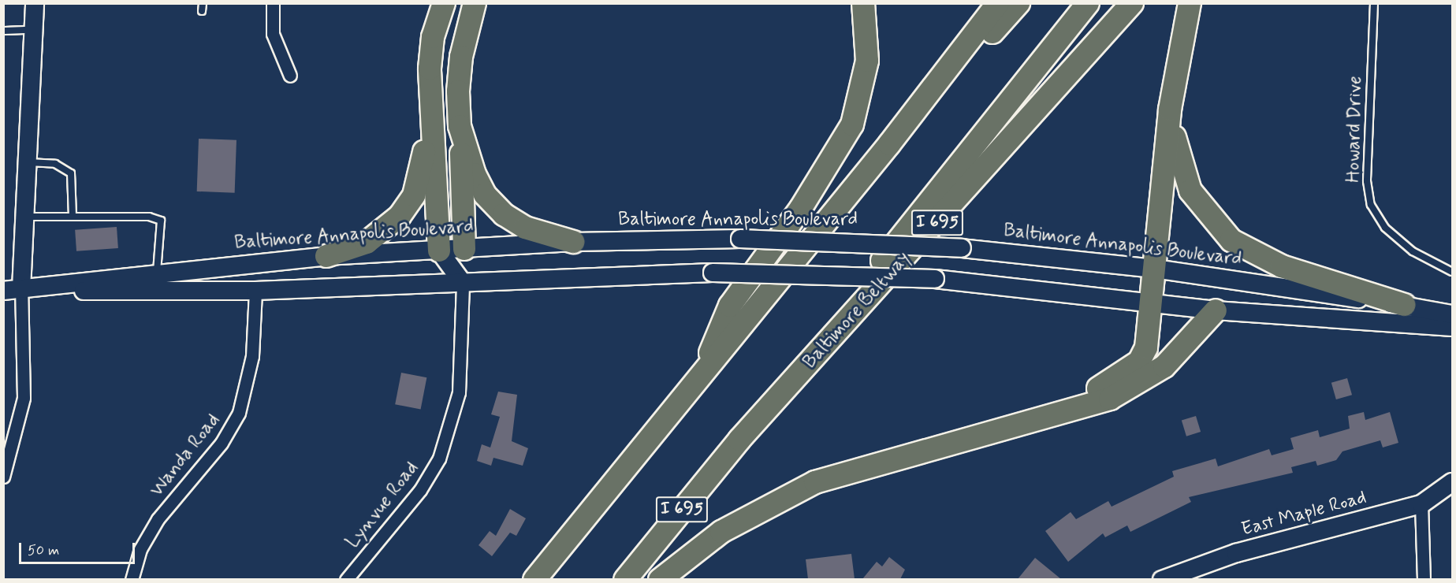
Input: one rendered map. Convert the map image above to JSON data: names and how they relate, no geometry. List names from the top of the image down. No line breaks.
{"streets":{"highway":["I 695","Baltimore Beltway"],"main road":["Baltimore Annapolis Boulevard","East Maple Road"],"street":["Wanda Road","Lynvue Road"],"lane":["Howard Drive"]},"scale_bar":"50 m"}
